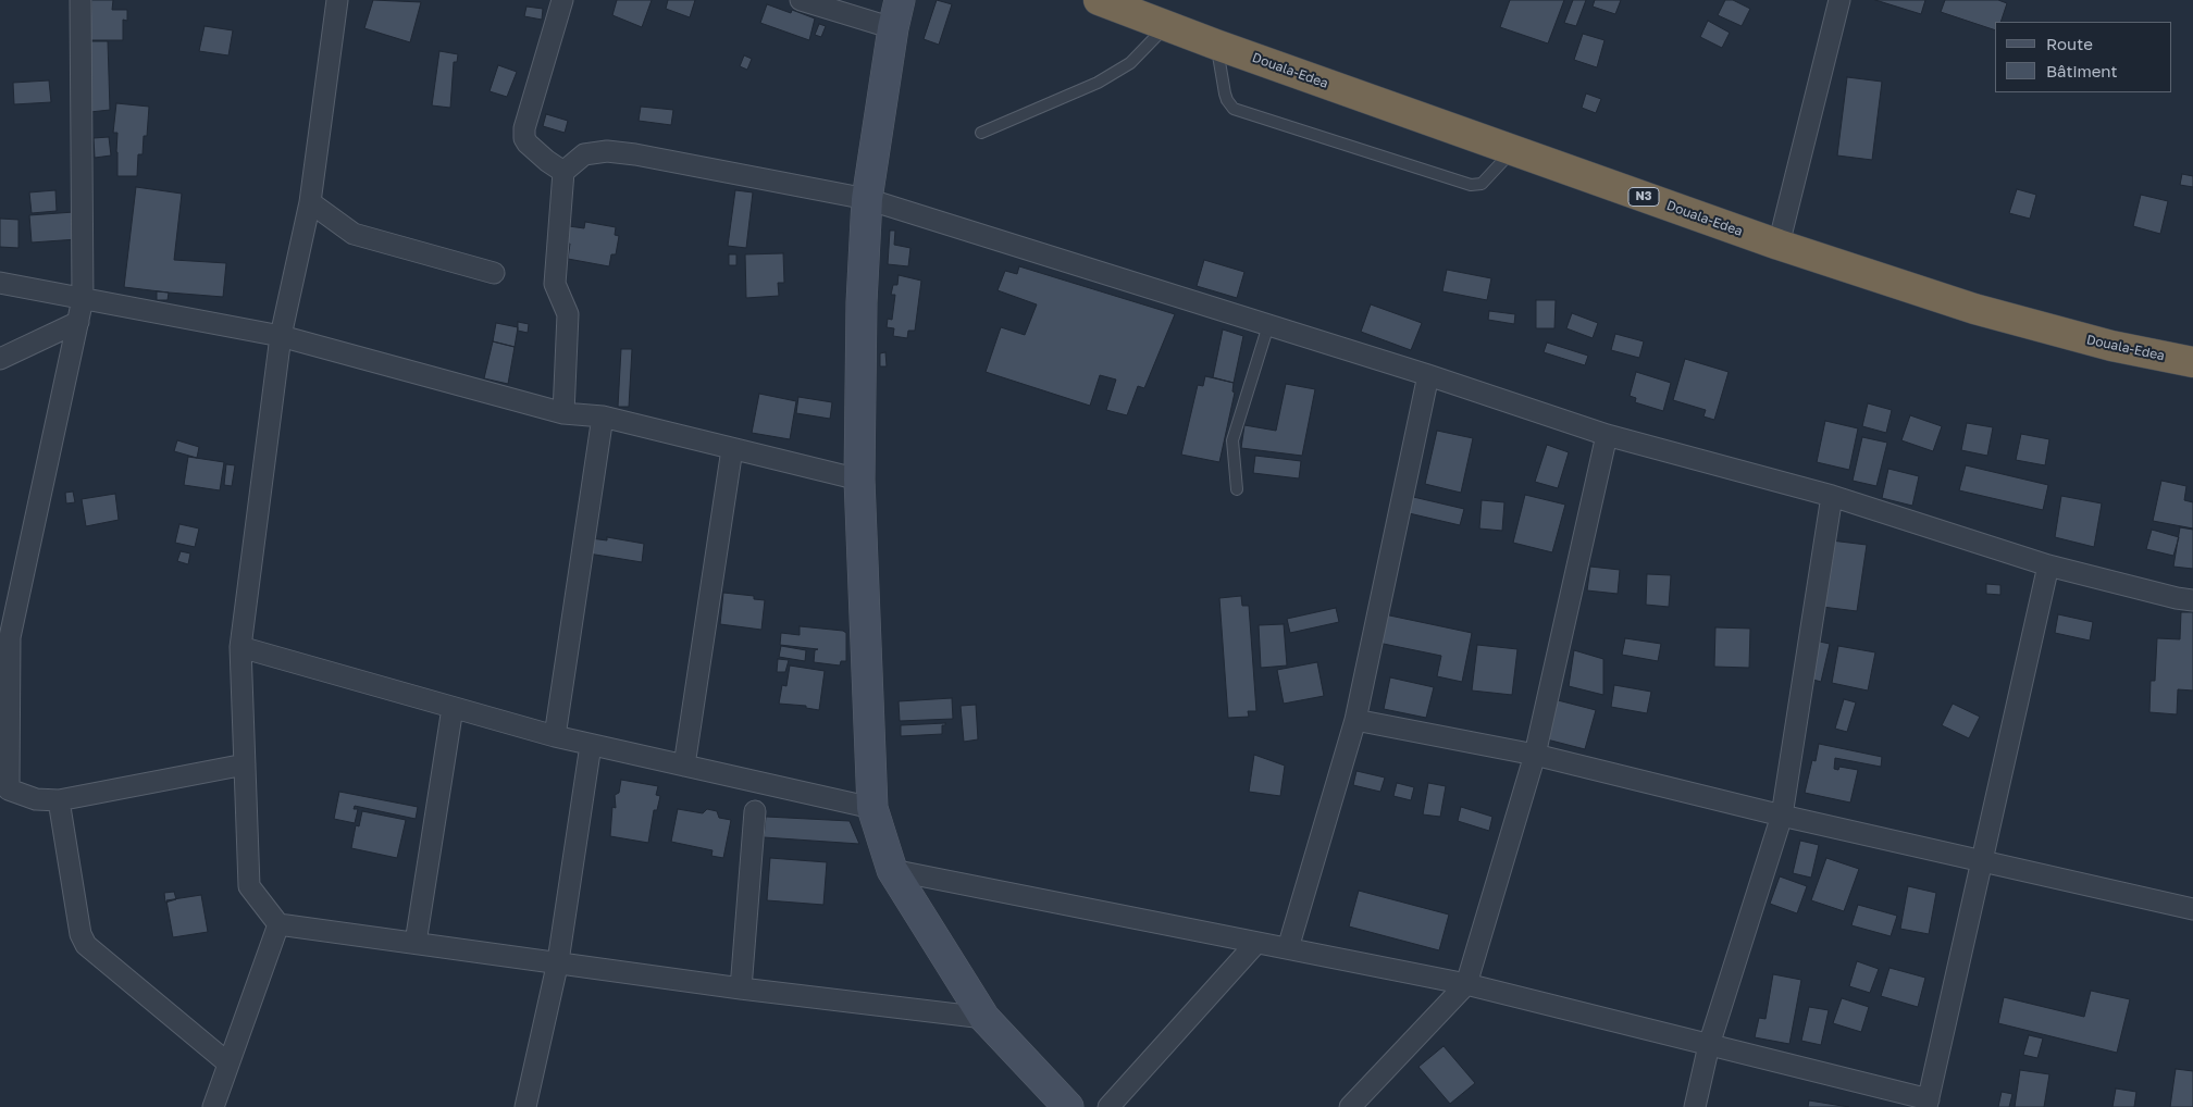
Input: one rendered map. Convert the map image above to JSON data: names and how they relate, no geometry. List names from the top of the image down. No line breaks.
{"streets":{"highway":["Douala-Edea","N3"]},"legend":["Route","Bâtiment"]}
